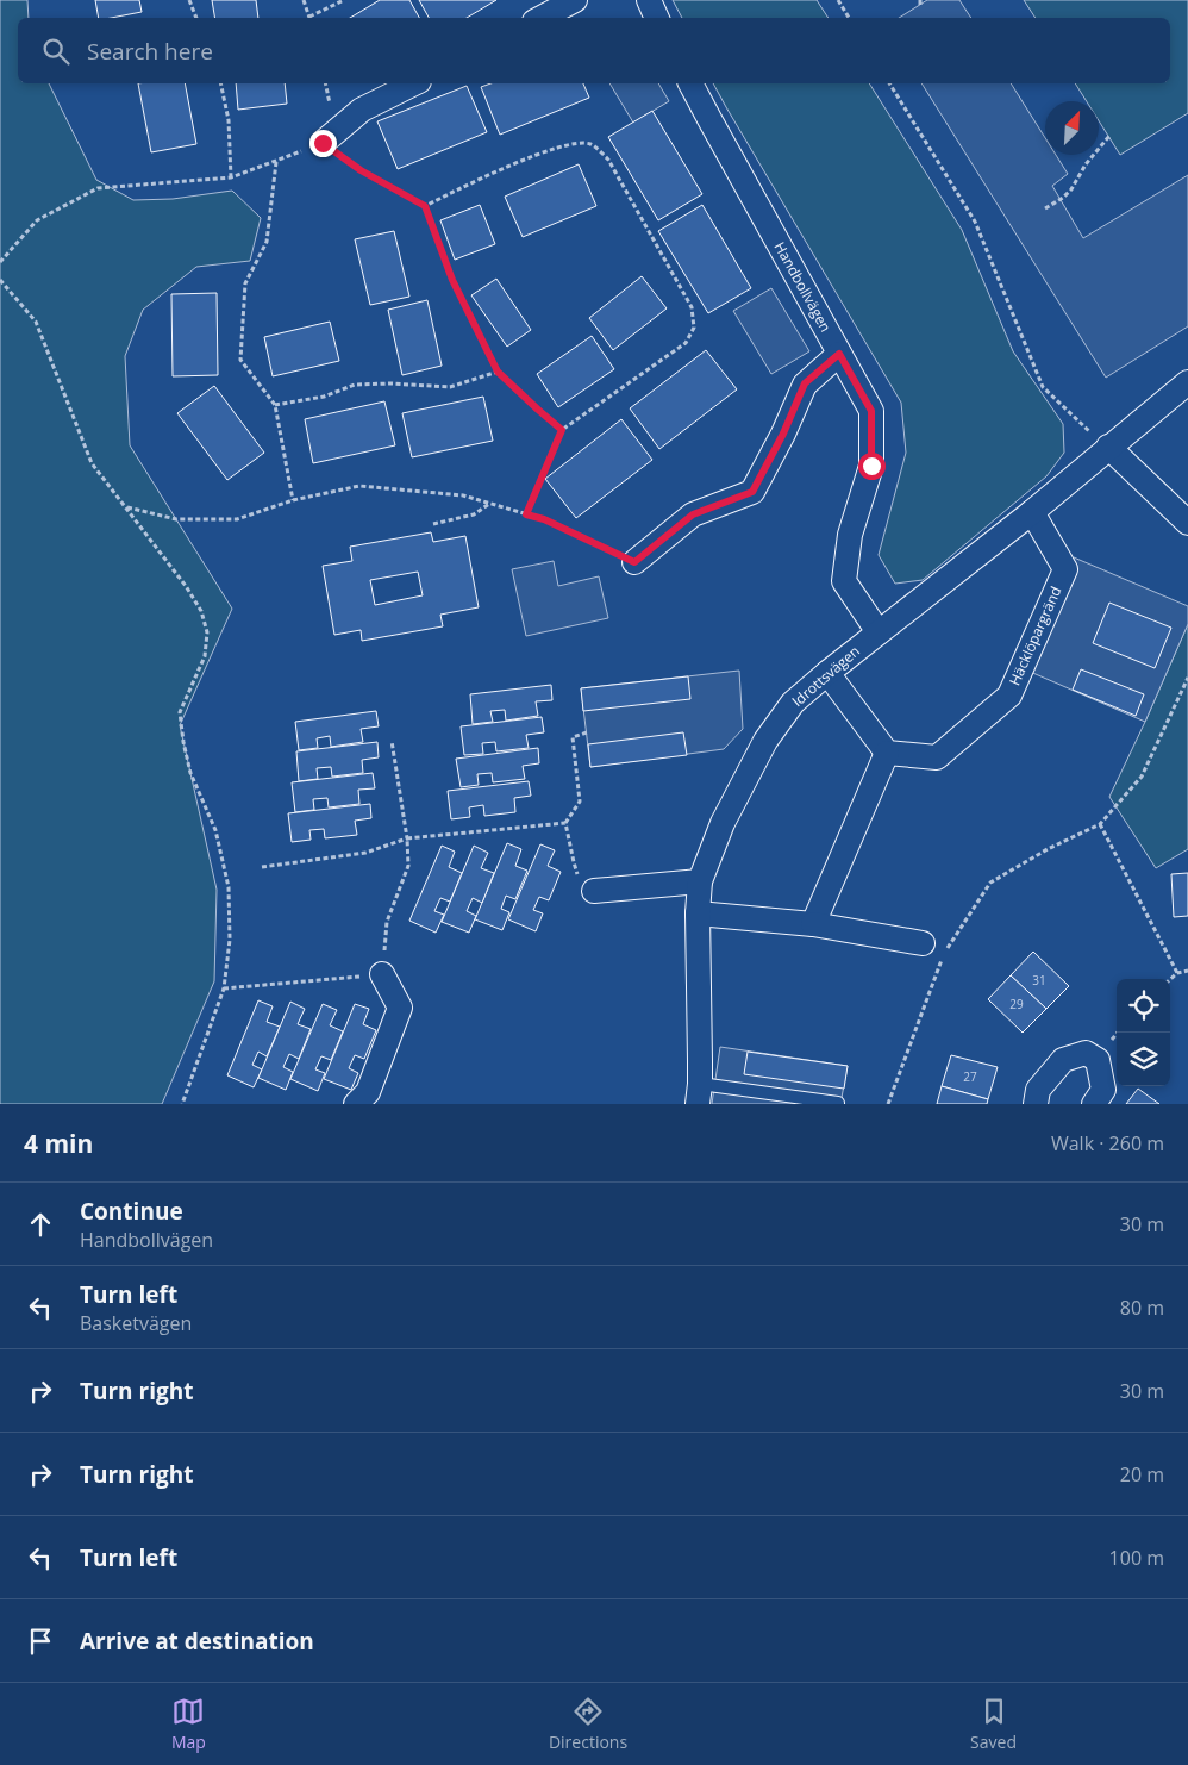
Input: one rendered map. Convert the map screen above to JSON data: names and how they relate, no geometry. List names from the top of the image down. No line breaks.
{"streets":{"street":["Handbollvägen","Häcklöpargränd","Idrottsvägen"]},"crossings":[["Handbollvägen","Idrottsvägen"],["Häcklöpargränd","Idrottsvägen"]],"house_numbers":["31","29","27"],"north":"top right","page":{"search":"Search here","heading":["4 min","Walk · 260 m"],"list":[["Continue","Handbollvägen","30 m"],["Turn left","Basketvägen","80 m"],["Turn right","30 m"],["Turn right","20 m"],["Turn left","100 m"],"Arrive at destination"],"nav":["Map","Directions","Saved"]}}
